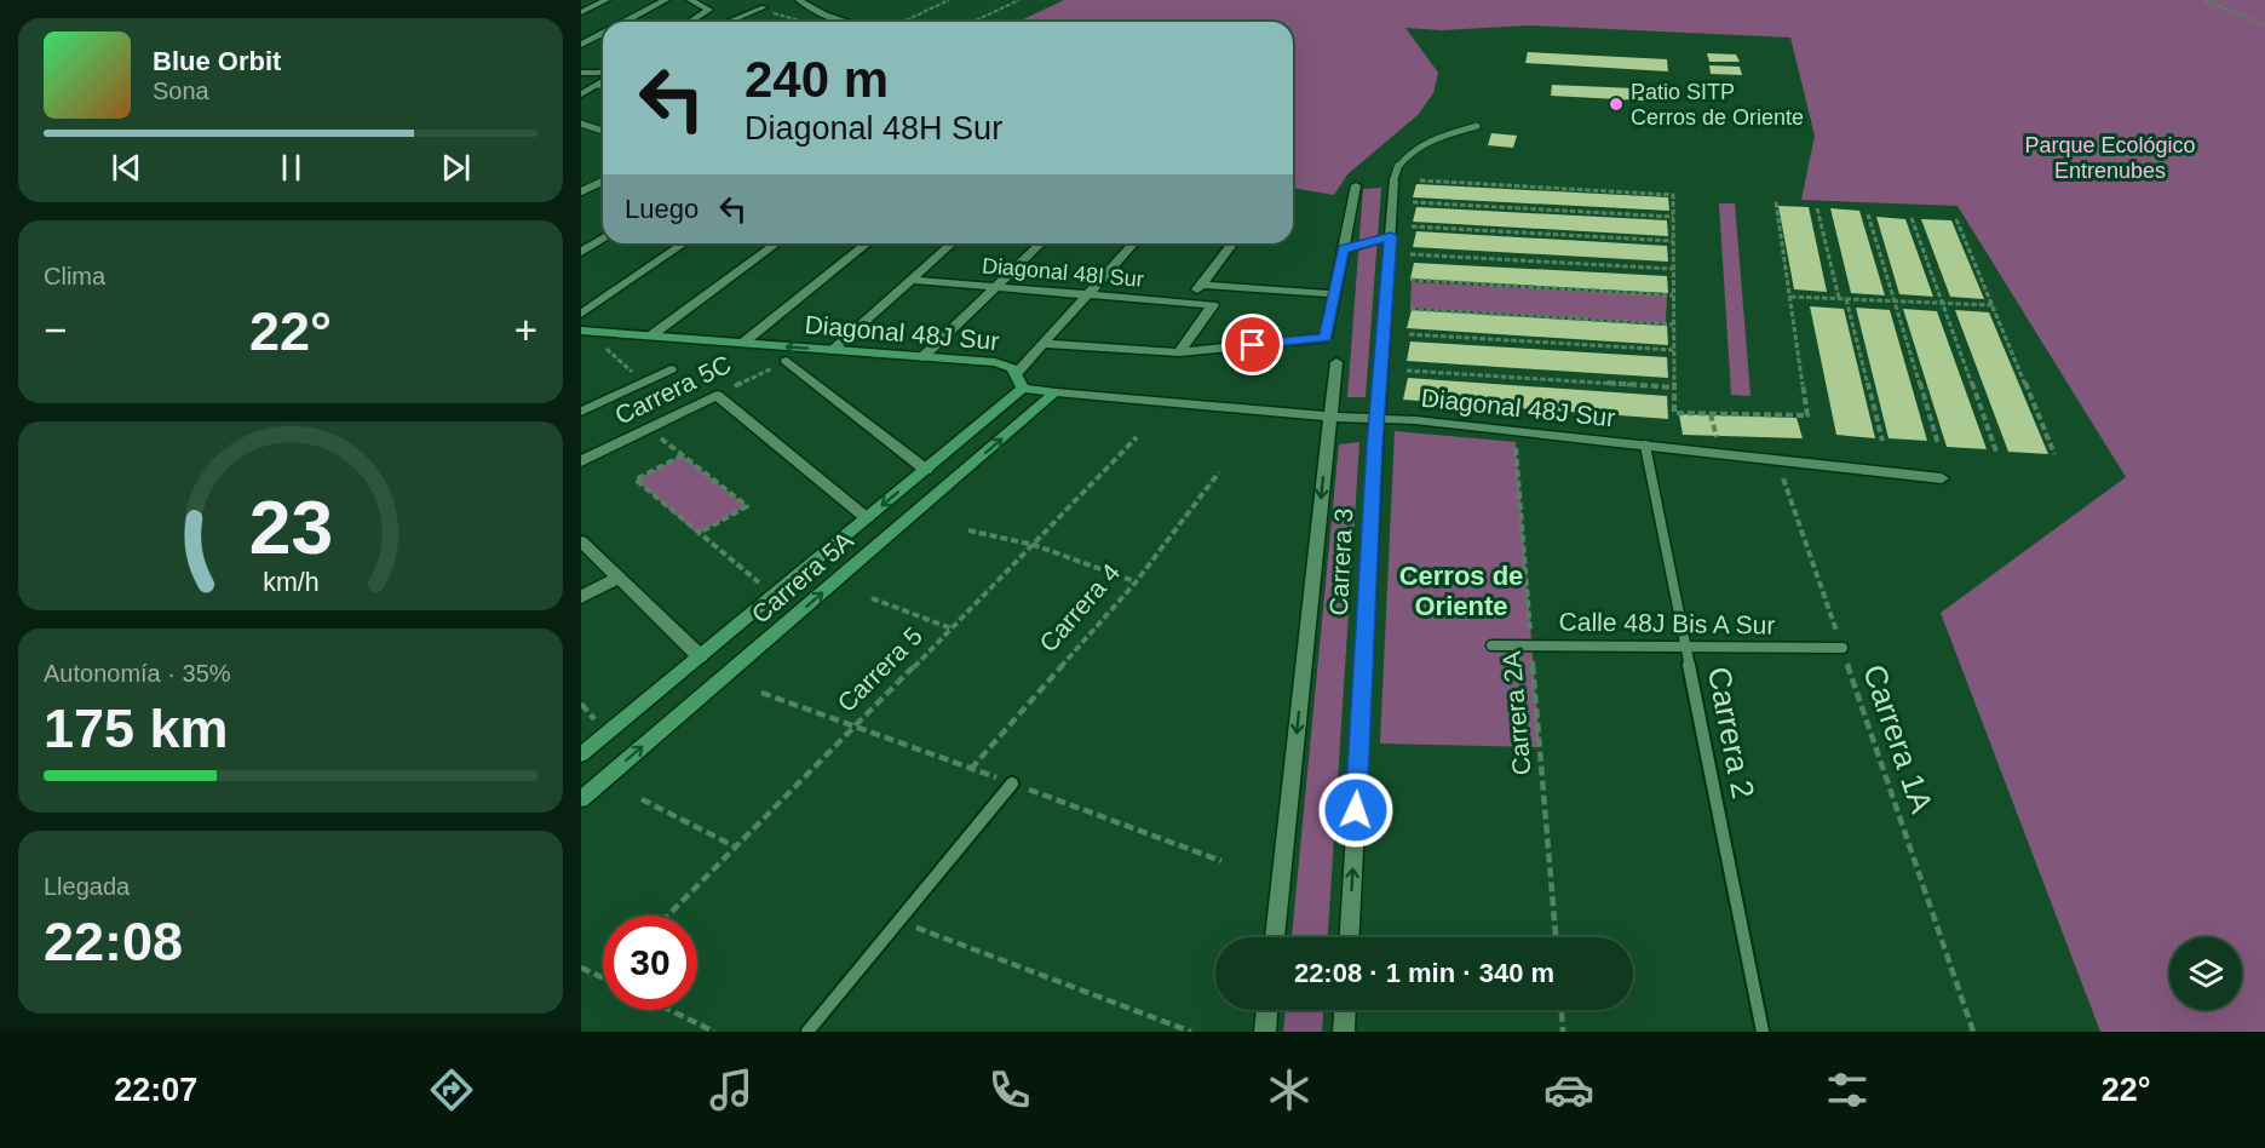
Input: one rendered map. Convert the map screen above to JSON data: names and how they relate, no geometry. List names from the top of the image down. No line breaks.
{"streets":{"street":["Diagonal 48I Sur","Diagonal 48J Sur","Carrera 5C","Carrera 3","Carrera 5A"],"lane":["Calle 48J Bis A Sur","Carrera 2"],"path":["Carrera 4","Carrera 5","Carrera 2A","Carrera 1A"]},"crossings":[["Diagonal 48J Sur","Carrera 3"],["Diagonal 48J Sur","Carrera 5A"],["Diagonal 48J Sur","Carrera 2A"],["Diagonal 48J Sur","Carrera 2"],["Diagonal 48J Sur","Carrera 1A"],["Calle 48J Bis A Sur","Carrera 2A"],["Calle 48J Bis A Sur","Carrera 2"],["Calle 48J Bis A Sur","Carrera 1A"]],"districts":["Cerros de Oriente"],"parks":["Parque Ecológico Entrenubes"],"places":["Patio SITP Cerros de Oriente"],"page":{"turn":["240 m","Diagonal 48H Sur"],"song":["Blue Orbit","Sona"],"then":"Luego","tile":["Clima",["Autonomía · 35%","175 km"],["Llegada","22:08"]],"heat":["−","22°","+"],"limit":"30","trip":"22:08 · 1 min · 340 m","tabs":["22:07","22°"],"gauge":["23","km/h"]}}
